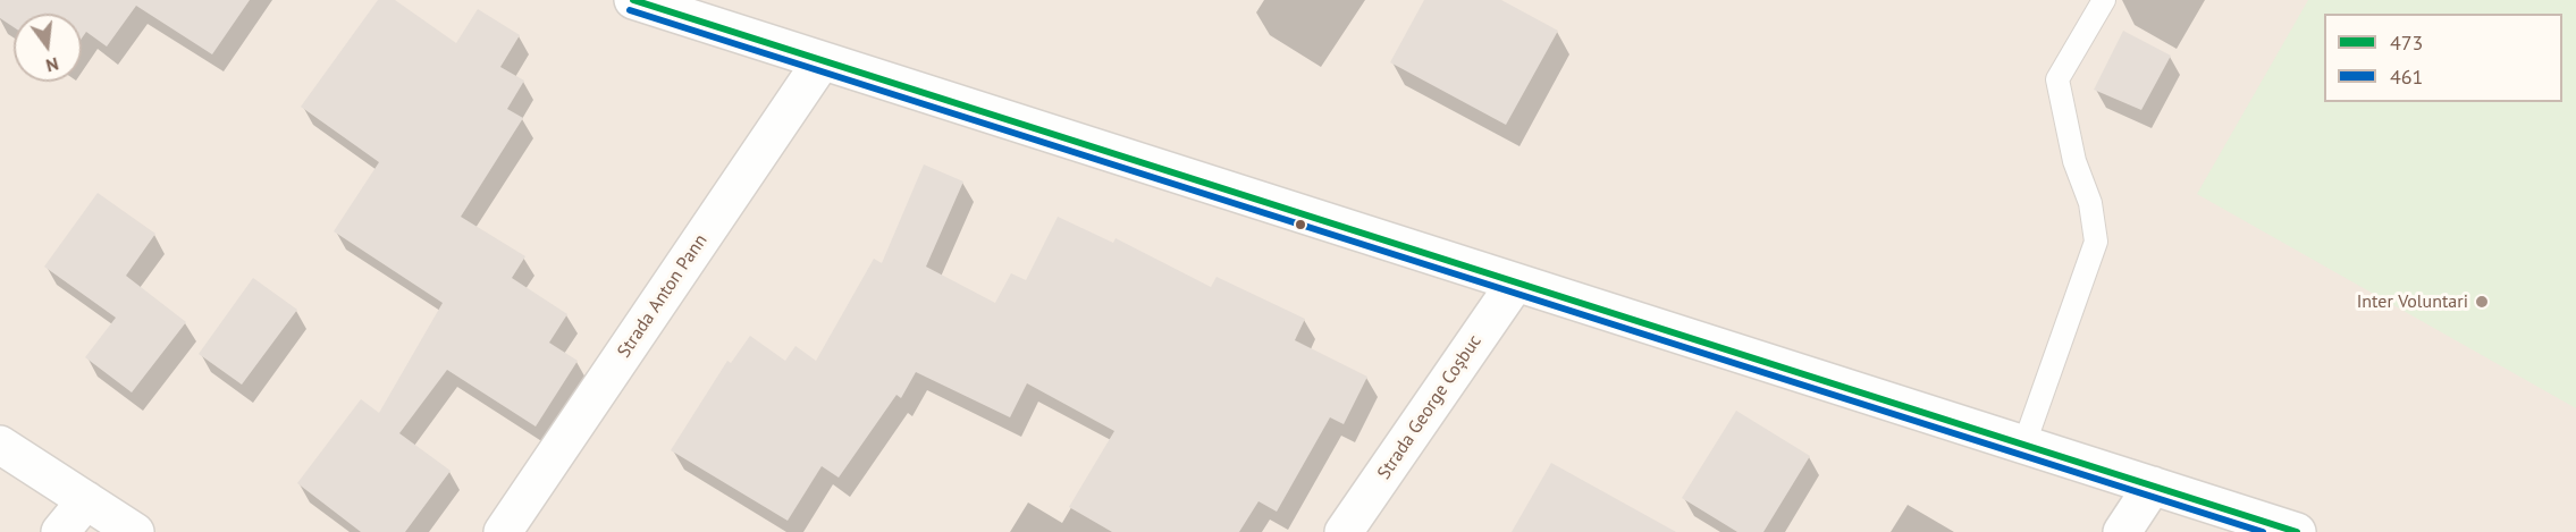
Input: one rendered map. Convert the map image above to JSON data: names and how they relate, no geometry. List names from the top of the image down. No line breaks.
{"streets":{"street":["Strada Anton Pann","Strada George Coșbuc"]},"places":["Inter Voluntari"],"lines":["transit line 473","transit line 461"],"legend":["473","461"],"north":"bottom"}
